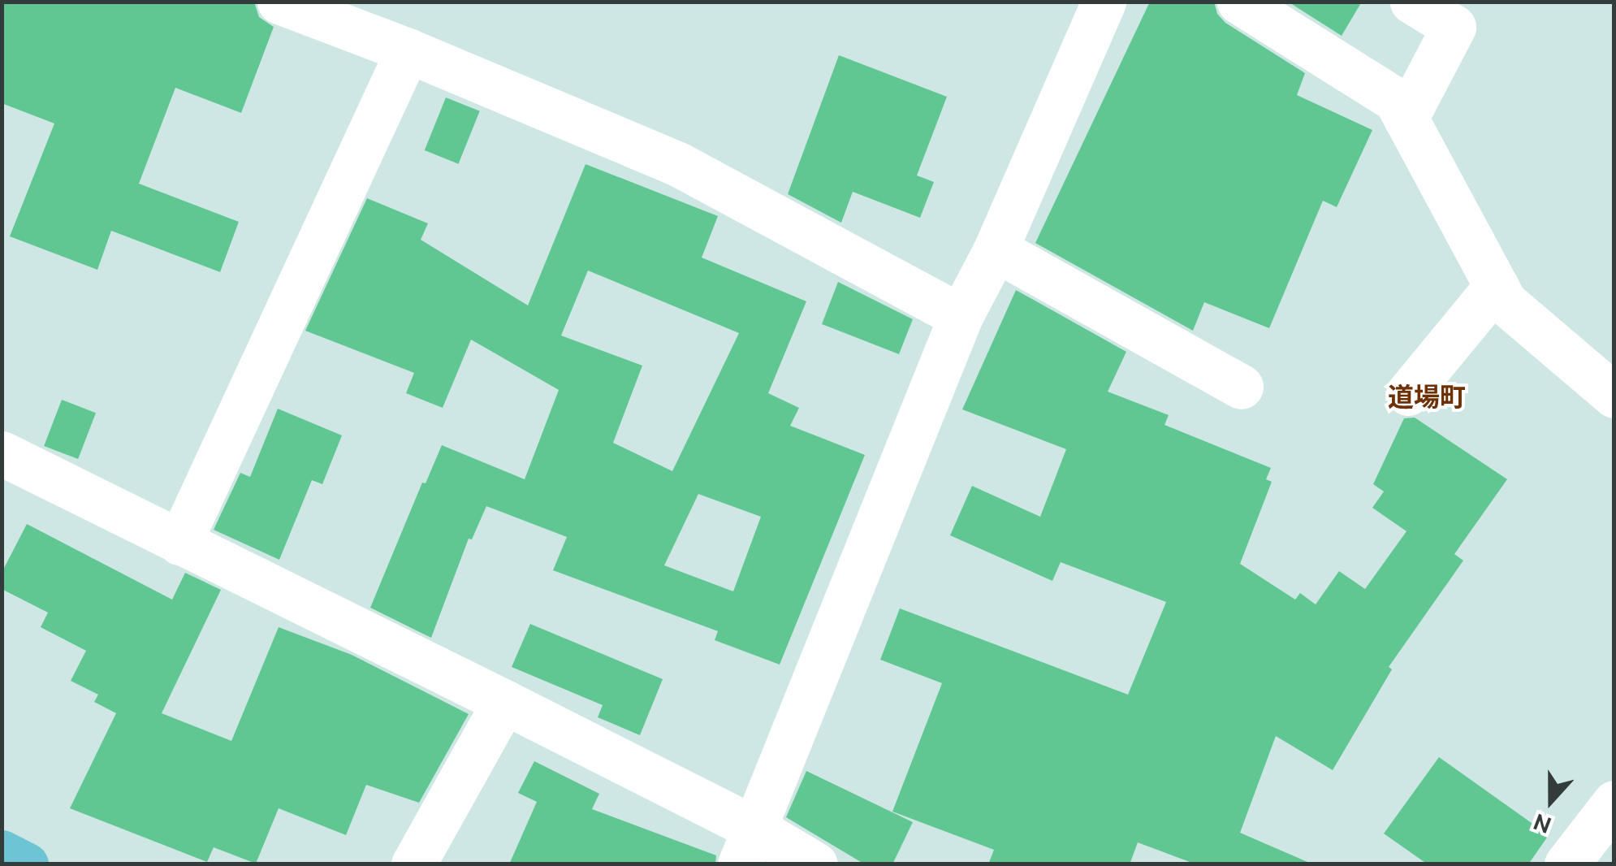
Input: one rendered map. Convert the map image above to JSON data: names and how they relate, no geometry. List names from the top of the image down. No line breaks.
{"districts":["道場町"],"north":"bottom"}
